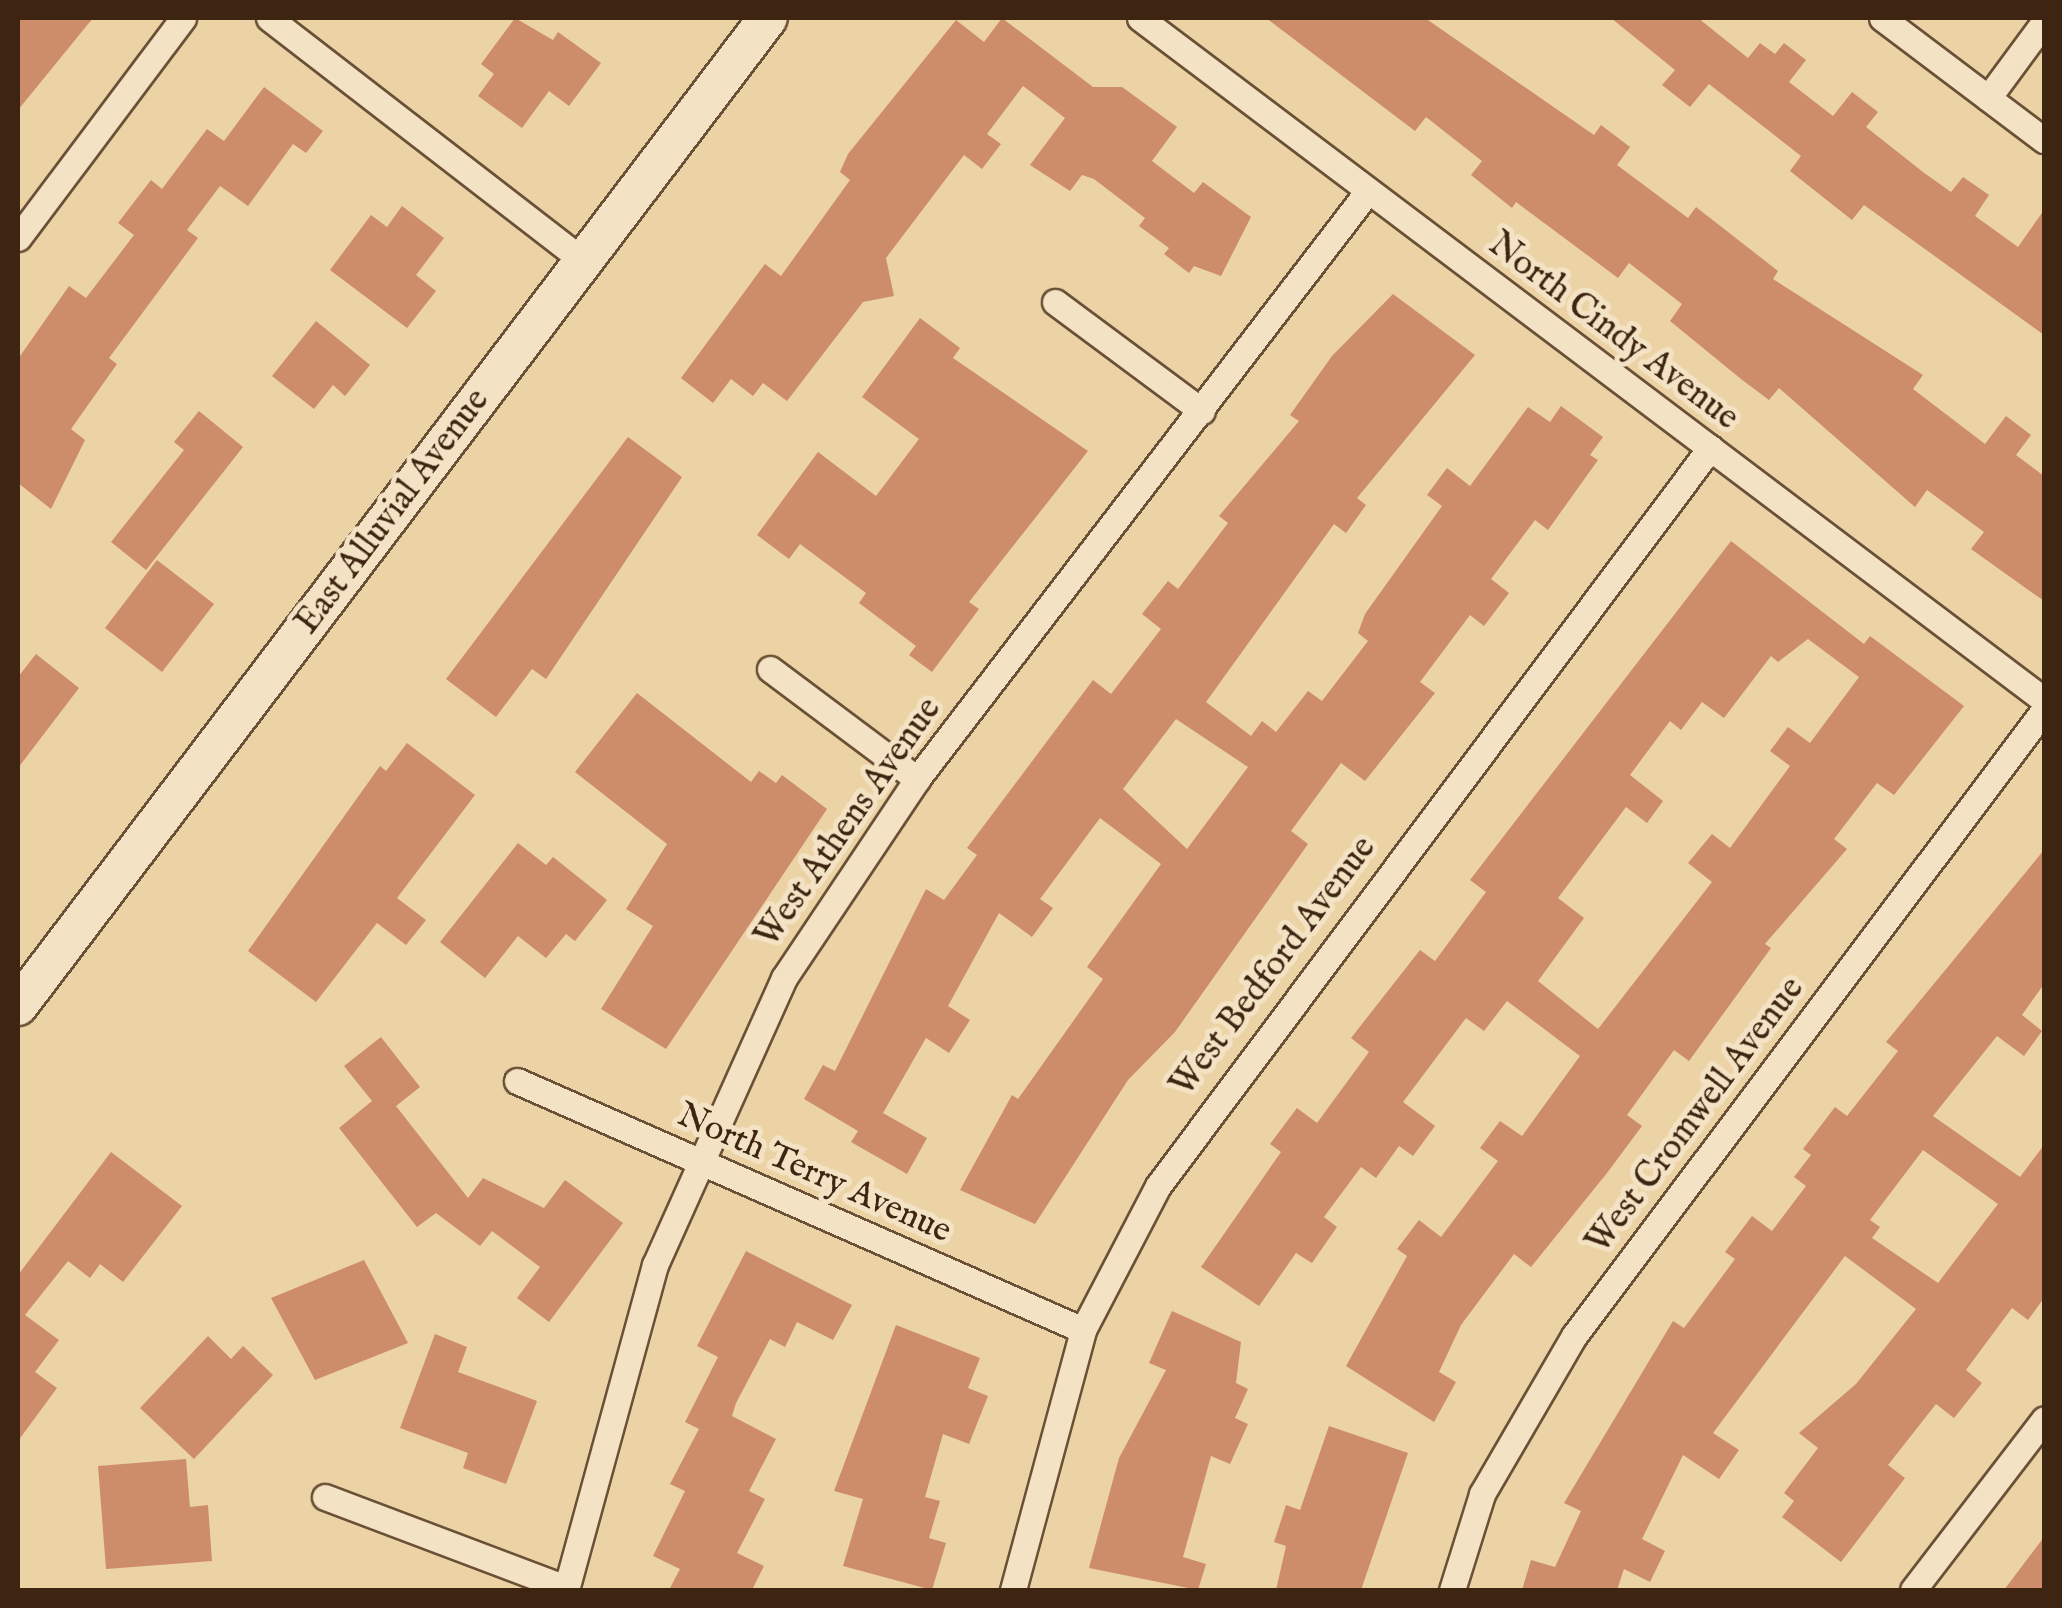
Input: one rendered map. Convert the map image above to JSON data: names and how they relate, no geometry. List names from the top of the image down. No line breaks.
{"streets":{"street":["North Cindy Avenue","East Alluvial Avenue","West Athens Avenue","West Bedford Avenue","West Cromwell Avenue","North Terry Avenue"]},"crossings":[["North Cindy Avenue","West Athens Avenue"],["North Cindy Avenue","West Bedford Avenue"],["West Athens Avenue","North Terry Avenue"],["West Bedford Avenue","North Terry Avenue"]]}
